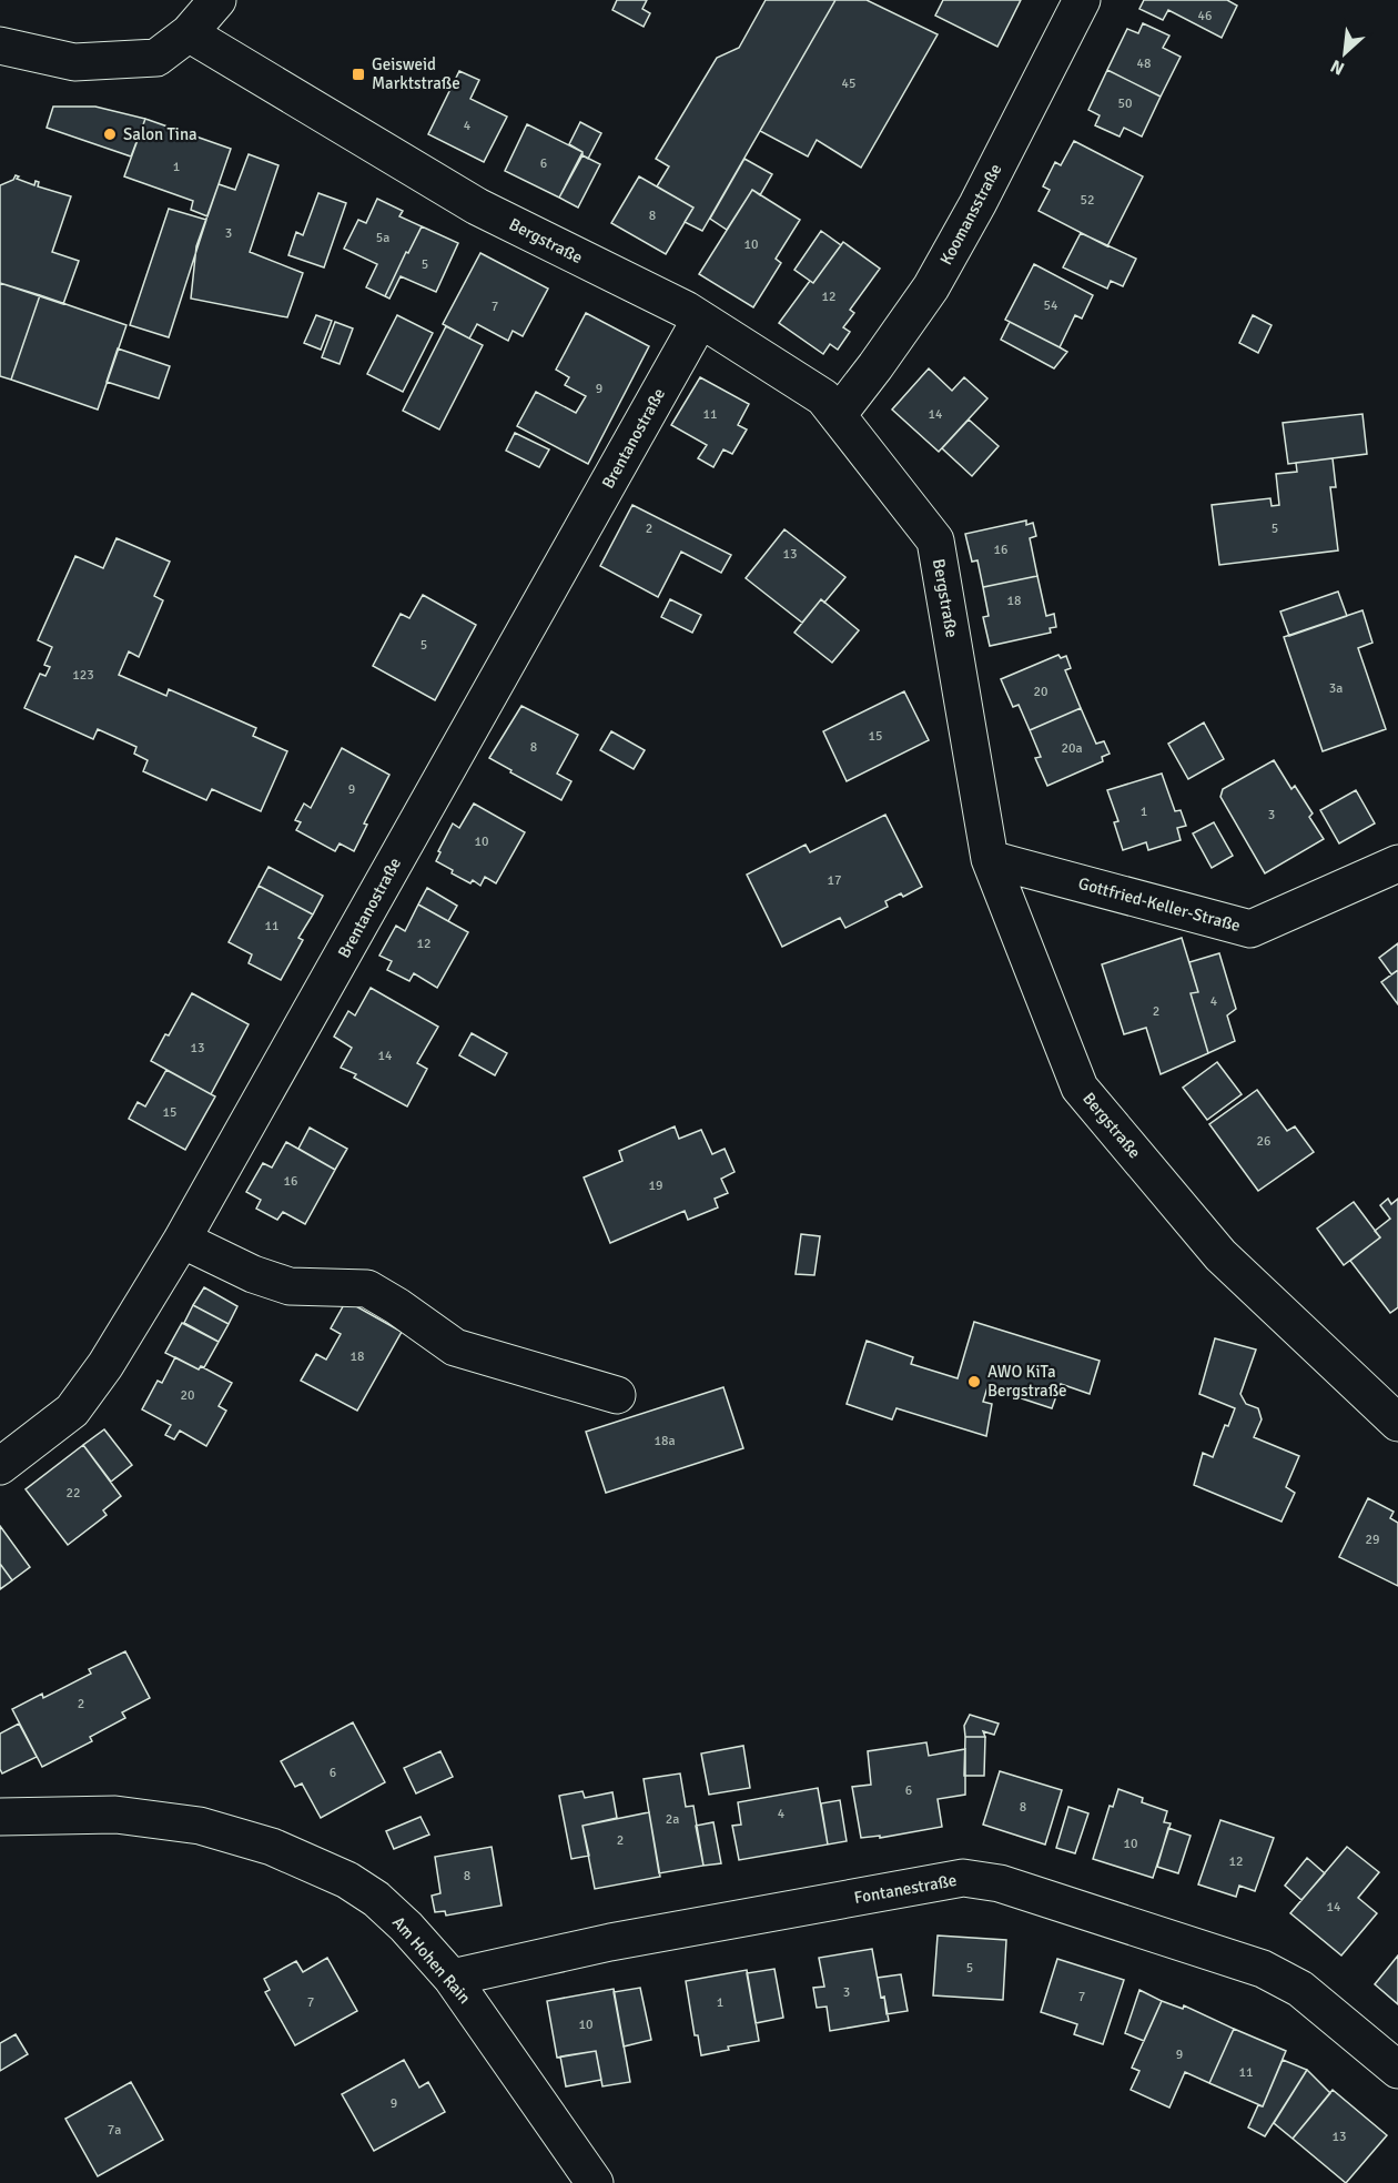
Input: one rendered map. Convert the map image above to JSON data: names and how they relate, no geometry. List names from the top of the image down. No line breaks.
{"streets":{"street":["Koomansstraße","Bergstraße","Brentanostraße","Gottfried-Keller-Straße","Fontanestraße","Am Hohen Rain"]},"crossings":[["Koomansstraße","Bergstraße"],["Bergstraße","Brentanostraße"],["Bergstraße","Gottfried-Keller-Straße"],["Fontanestraße","Am Hohen Rain"]],"places":{"transit":["Geisweid Marktstraße"],"other":["Salon Tina","AWO KiTa Bergstraße"]},"house_numbers":["46","48","45","50","4","6","1","52","8","3","5a","10","5","12","54","7","9","11","14","2","5","16","13","18","5","123","3a","20","15","8","20a","9","1","3","10","17","11","12","4","2","13","14","15","26","16","19","18","20","18a","22","29","2","6","6","8","4","2a","2","10","12","8","14","5","3","7","7","1","10","9","11","9","7a","13"],"north":"bottom left"}
